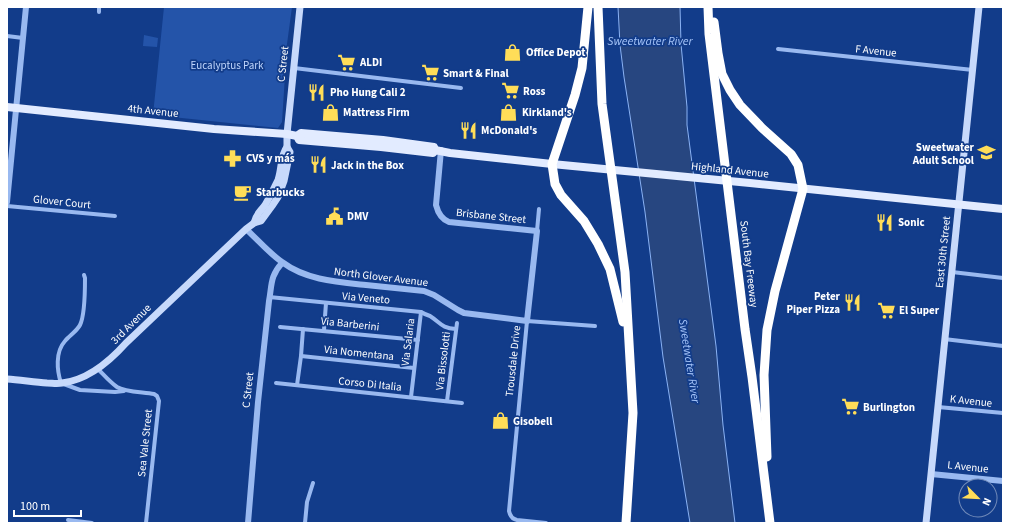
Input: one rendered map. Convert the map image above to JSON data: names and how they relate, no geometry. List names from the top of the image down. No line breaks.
{"streets":{"highway":["South Bay Freeway"],"main road":["C Street","4th Avenue","Highland Avenue","East 30th Street","3rd Avenue"],"street":["F Avenue","Glover Court","Brisbane Street","North Glover Avenue","Via Veneto","Via Barberini","Via Salaria","Via Nomentana","Via Bissolotti","Trousdale Drive","Corso Di Italia","K Avenue","Sea Vale Street","L Avenue"]},"crossings":[["F Avenue","East 30th Street"],["C Street","4th Avenue"],["C Street","North Glover Avenue"],["C Street","Via Veneto"],["C Street","3rd Avenue"],["4th Avenue","Highland Avenue"],["4th Avenue","Brisbane Street"],["Highland Avenue","East 30th Street"],["Brisbane Street","Trousdale Drive"],["East 30th Street","K Avenue"],["East 30th Street","L Avenue"],["North Glover Avenue","3rd Avenue"],["North Glover Avenue","Trousdale Drive"],["Via Veneto","Via Salaria"],["Via Veneto","Via Bissolotti"],["3rd Avenue","Sea Vale Street"],["Via Barberini","Via Salaria"],["Via Salaria","Via Nomentana"],["Via Salaria","Corso Di Italia"],["Via Bissolotti","Corso Di Italia"]],"water":["Sweetwater River"],"parks":["Eucalyptus Park"],"places":{"shop":["Office Depot","Mattress Firm","Kirkland's","Gisobell"],"supermarket":["ALDI","Smart & Final","Ross","El Super","Burlington"],"restaurant":["Pho Hung Cali 2","McDonald's","Jack in the Box","Sonic","Peter Piper Pizza"],"school or university":["Sweetwater Adult School"],"pharmacy":["CVS y más"],"cafe":["Starbucks"],"public building":["DMV"]},"scale_bar":"100 m","north":"bottom right"}
